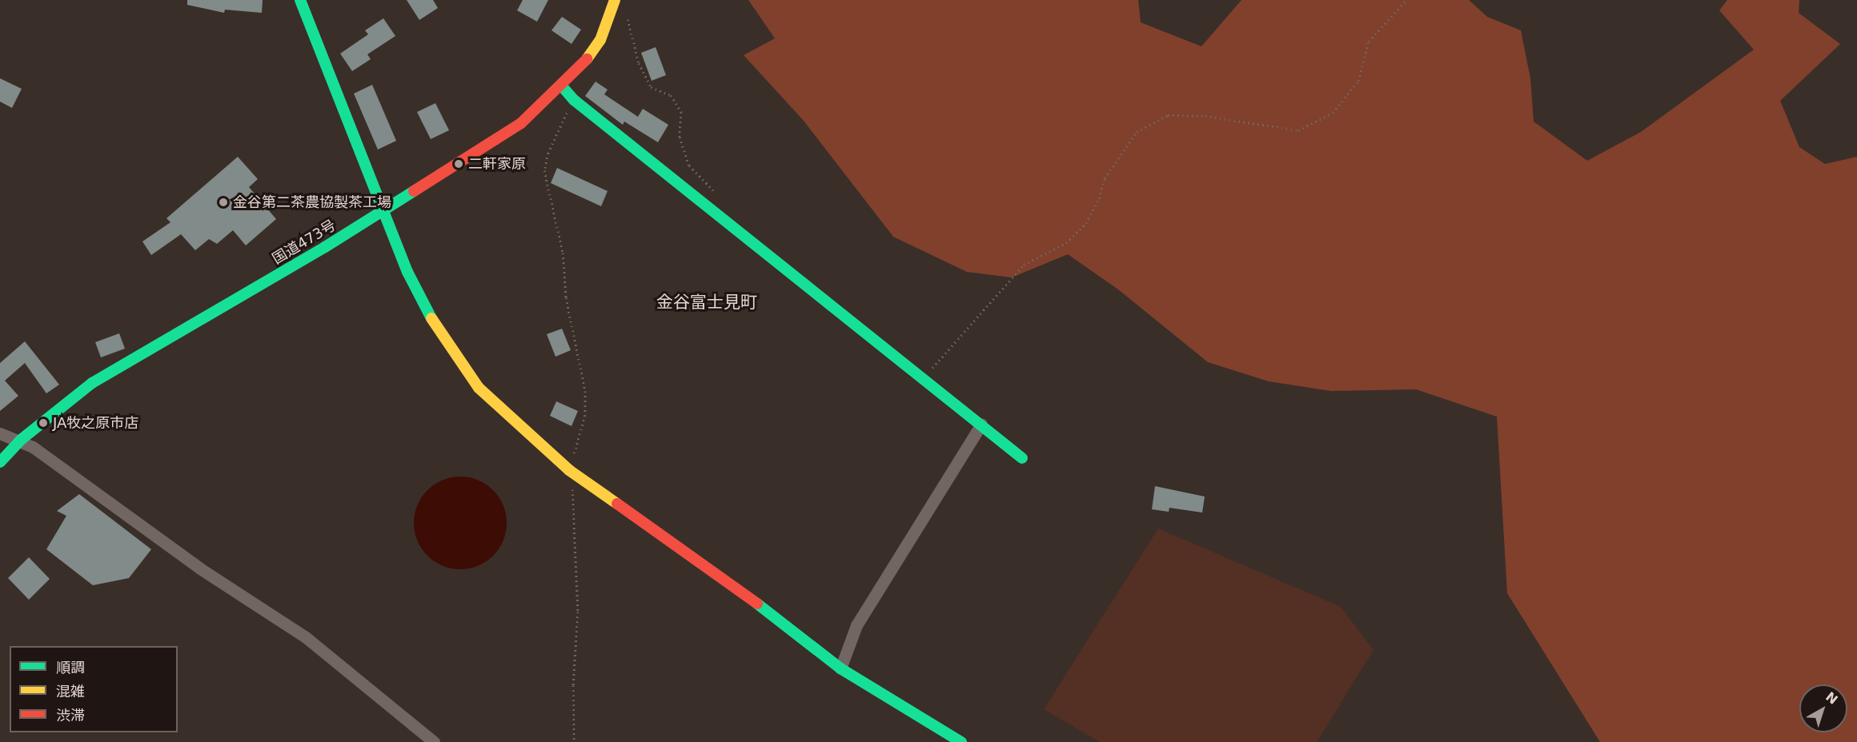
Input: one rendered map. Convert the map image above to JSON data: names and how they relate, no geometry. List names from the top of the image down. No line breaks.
{"streets":{"main road":["国道473号"]},"districts":["金谷富士見町"],"places":["二軒家原","金谷第二茶農協製茶工場","JA牧之原市店"],"legend":["順調","混雑","渋滞"],"north":"top right"}
